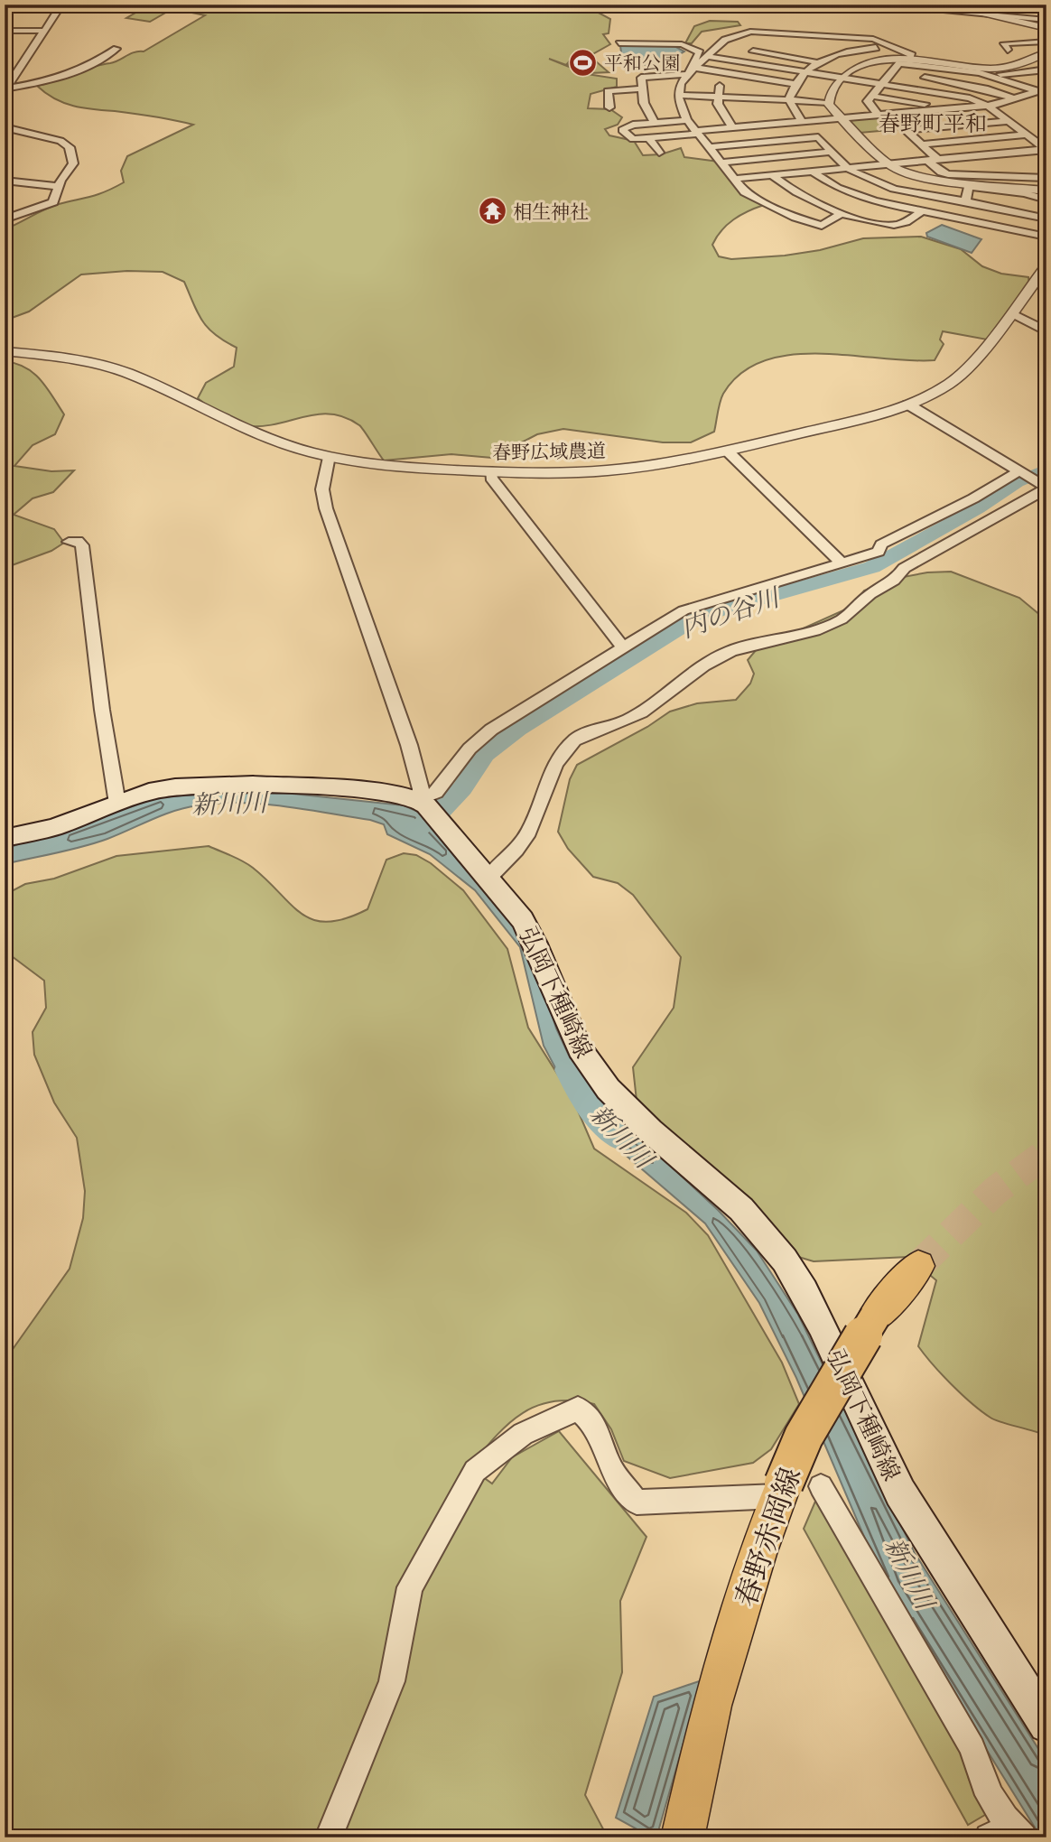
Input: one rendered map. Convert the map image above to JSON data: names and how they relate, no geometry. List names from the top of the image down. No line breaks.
{"streets":{"main road":["弘岡下種崎線","春野赤岡線"],"street":["春野広域農道"]},"districts":["春野町平和"],"water":["内の谷川","新川川"],"places":{"sports":["平和公園"],"temple":["相生神社"]}}
